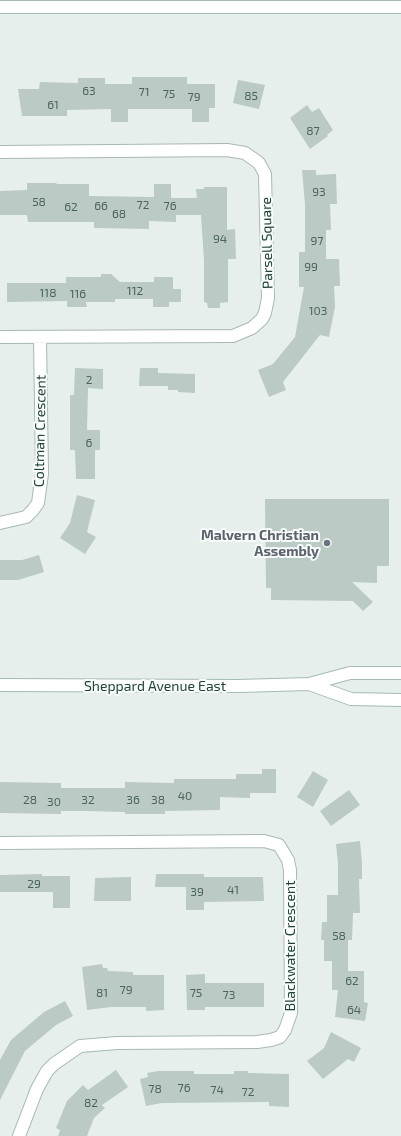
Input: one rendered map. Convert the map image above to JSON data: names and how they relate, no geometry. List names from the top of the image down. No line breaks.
{"streets":{"street":["Parsell Square","Coltman Crescent","Sheppard Avenue East","Blackwater Crescent"]},"crossings":[["Parsell Square","Coltman Crescent"]],"places":["Malvern Christian Assembly"],"house_numbers":["63","71","75","85","79","61","87","93","58","72","66","76","62","68","94","97","99","112","118","116","103","2","6","40","28","32","36","38","30","29","41","39","58","62","79","81","75","73","64","76","78","74","72","82"]}
